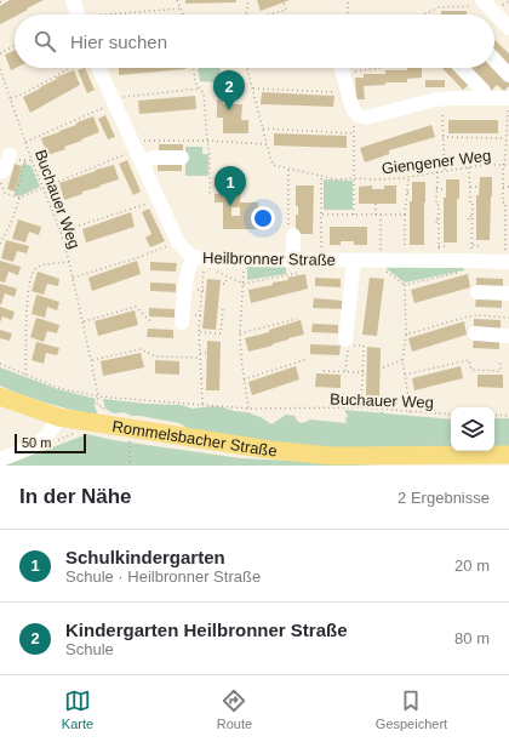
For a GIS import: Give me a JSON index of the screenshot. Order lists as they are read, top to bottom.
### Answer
{
  "streets": {
    "main road": ["Rommelsbacher Straße"],
    "street": ["Heilbronner Straße"],
    "path": ["Giengener Weg", "Buchauer Weg"]
  },
  "scale_bar": "50 m",
  "page": {
    "search": "Hier suchen",
    "pins": ["2", "1"],
    "scale": "50 m",
    "heading": ["In der Nähe", "2 Ergebnisse"],
    "list": [
      {
        "mark": "1",
        "name": "Schulkindergarten",
        "note": "Schule · Heilbronner Straße",
        "value": "20 m"
      },
      {
        "mark": "2",
        "name": "Kindergarten Heilbronner Straße",
        "note": "Schule",
        "value": "80 m"
      }
    ],
    "nav": ["Karte", "Route", "Gespeichert"]
  }
}
